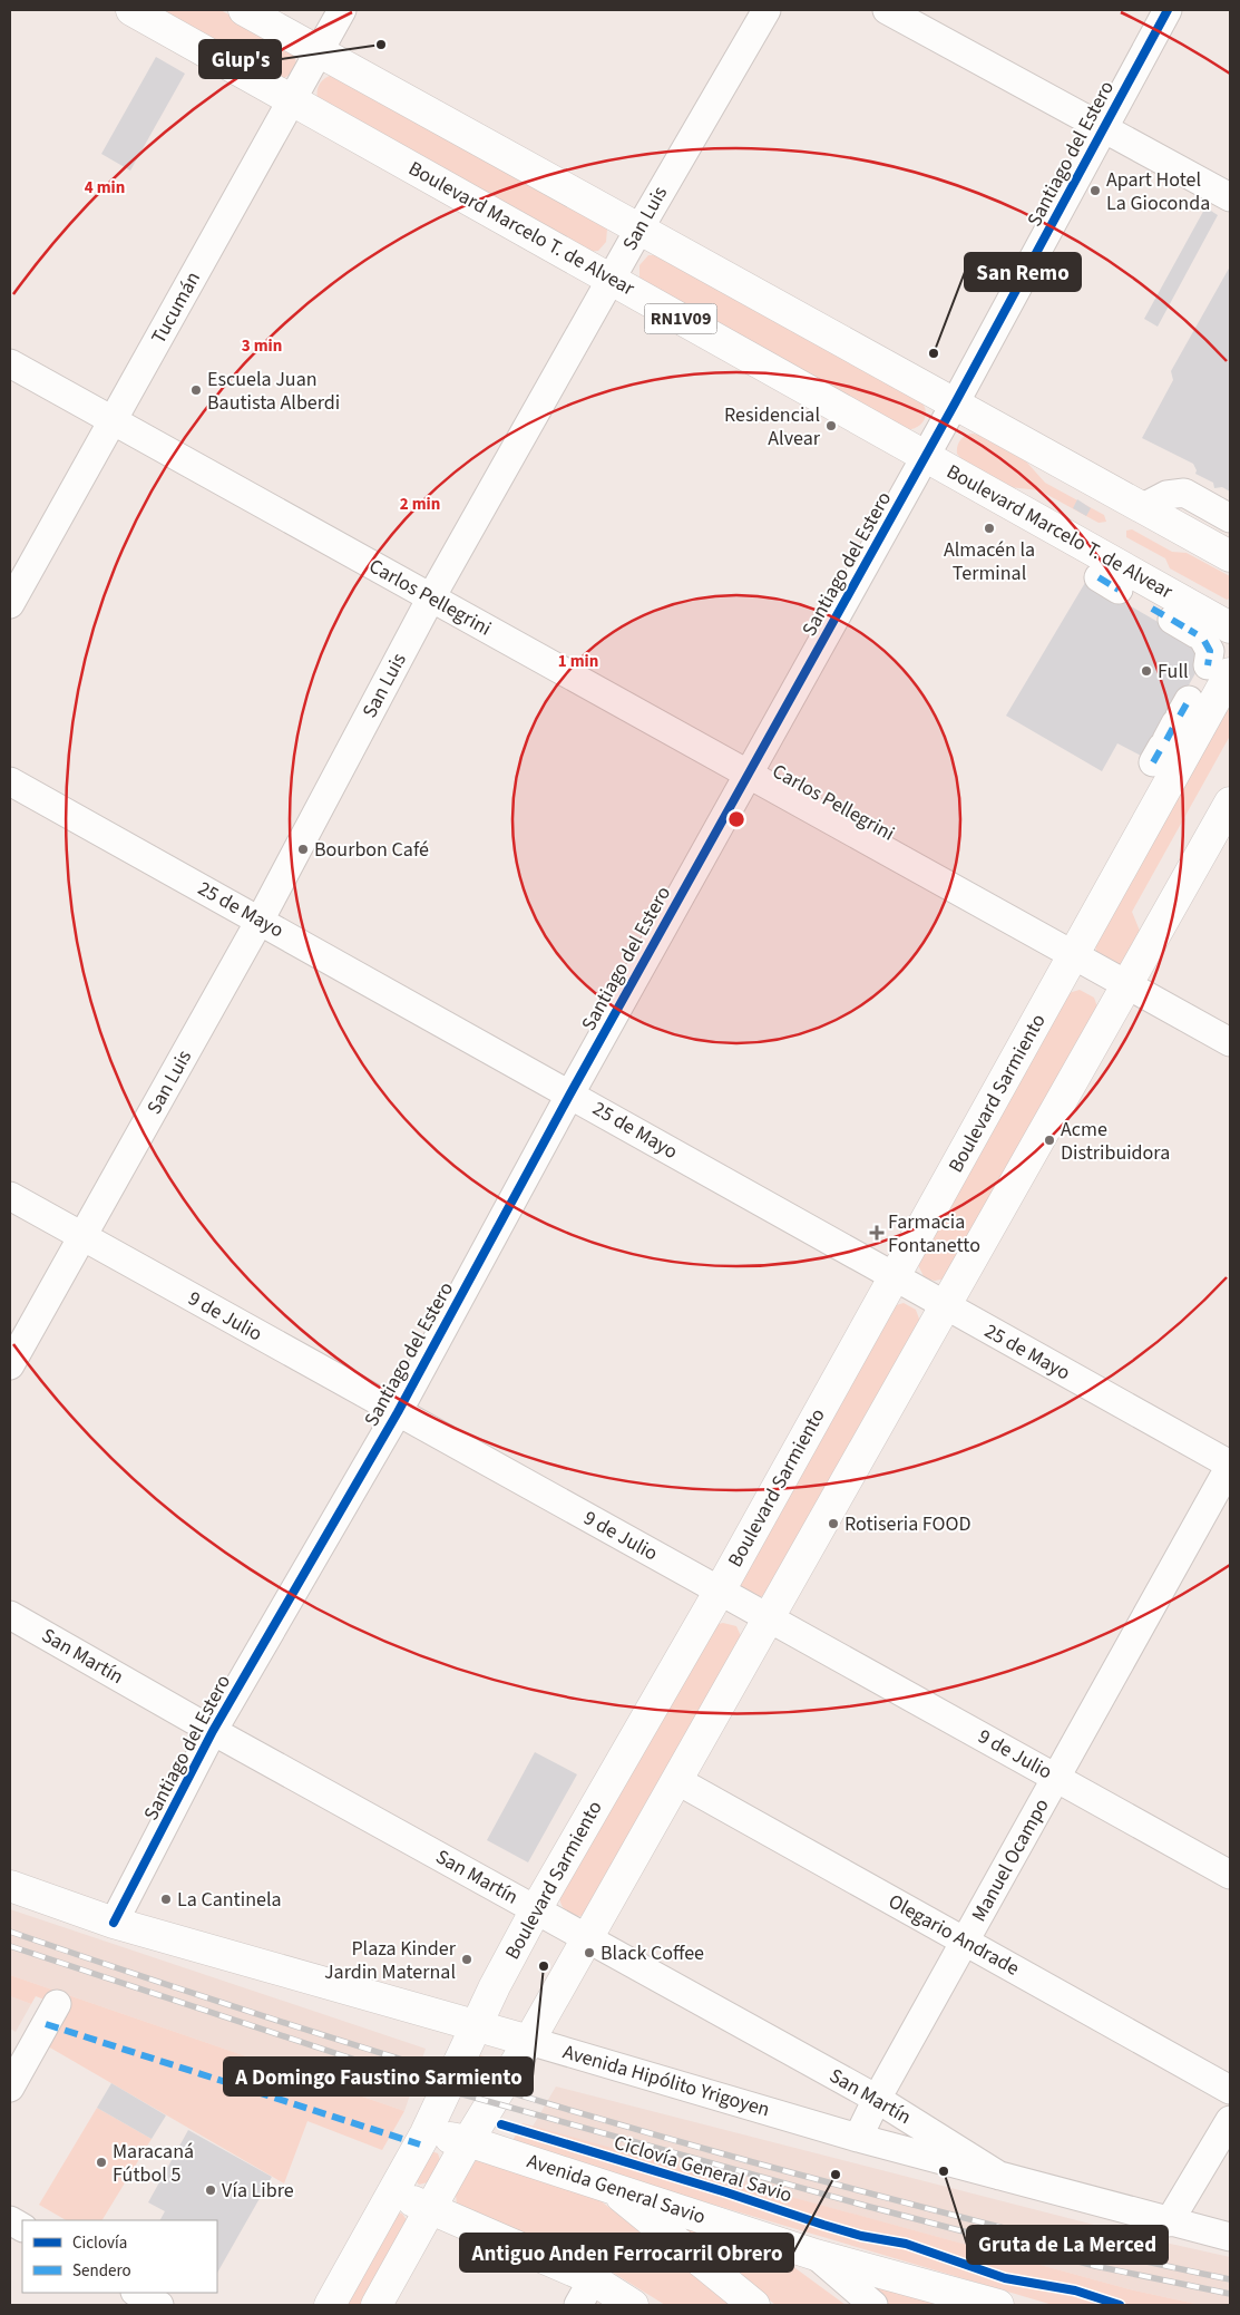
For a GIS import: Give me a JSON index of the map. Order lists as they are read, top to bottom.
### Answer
{
  "streets": {
    "main road": [
      "Boulevard Marcelo T. de Alvear",
      "RN1V09",
      "Boulevard Sarmiento",
      "Avenida Hipólito Yrigoyen",
      "Avenida General Savio"
    ],
    "street": [
      "Santiago del Estero",
      "San Luis",
      "Tucumán",
      "Carlos Pellegrini",
      "25 de Mayo",
      "9 de Julio",
      "San Martín",
      "Manuel Ocampo",
      "Olegario Andrade"
    ],
    "cycle path": ["Ciclovía General Savio"]
  },
  "crossings": [
    ["Santiago del Estero", "Boulevard Marcelo T. de Alvear"],
    ["Santiago del Estero", "RN1V09"],
    ["Santiago del Estero", "Carlos Pellegrini"],
    ["Santiago del Estero", "25 de Mayo"],
    ["Santiago del Estero", "9 de Julio"],
    ["Santiago del Estero", "San Martín"],
    ["Santiago del Estero", "Avenida Hipólito Yrigoyen"],
    ["San Luis", "Boulevard Marcelo T. de Alvear"],
    ["San Luis", "RN1V09"],
    ["San Luis", "Carlos Pellegrini"],
    ["San Luis", "25 de Mayo"],
    ["San Luis", "9 de Julio"],
    ["Boulevard Marcelo T. de Alvear", "Tucumán"],
    ["Boulevard Marcelo T. de Alvear", "Boulevard Sarmiento"],
    ["Tucumán", "RN1V09"],
    ["Tucumán", "Carlos Pellegrini"],
    ["Carlos Pellegrini", "Boulevard Sarmiento"],
    ["25 de Mayo", "Boulevard Sarmiento"],
    ["25 de Mayo", "Manuel Ocampo"],
    ["Boulevard Sarmiento", "9 de Julio"],
    ["Boulevard Sarmiento", "San Martín"],
    ["Boulevard Sarmiento", "Avenida Hipólito Yrigoyen"],
    ["Boulevard Sarmiento", "Avenida General Savio"],
    ["9 de Julio", "Manuel Ocampo"],
    ["San Martín", "Manuel Ocampo"],
    ["San Martín", "Avenida Hipólito Yrigoyen"],
    ["Manuel Ocampo", "Olegario Andrade"],
    ["Manuel Ocampo", "Avenida Hipólito Yrigoyen"]
  ],
  "places": {
    "other": [
      "Glup's",
      "Apart Hotel La Gioconda",
      "San Remo",
      "Escuela Juan Bautista Alberdi",
      "Residencial Alvear",
      "Almacén la Terminal",
      "Full",
      "Bourbon Café",
      "Acme Distribuidora",
      "Rotiseria FOOD",
      "La Cantinela",
      "Black Coffee",
      "Plaza Kinder Jardin Maternal",
      "A Domingo Faustino Sarmiento",
      "Maracaná Fútbol 5",
      "Gruta de La Merced",
      "Antiguo Anden Ferrocarril Obrero",
      "Vía Libre"
    ],
    "health": ["Farmacia Fontanetto"]
  },
  "legend": ["Ciclovía", "Sendero"],
  "rings": [
    "4 min",
    "3 min",
    "2 min",
    "1 min"
  ]
}
